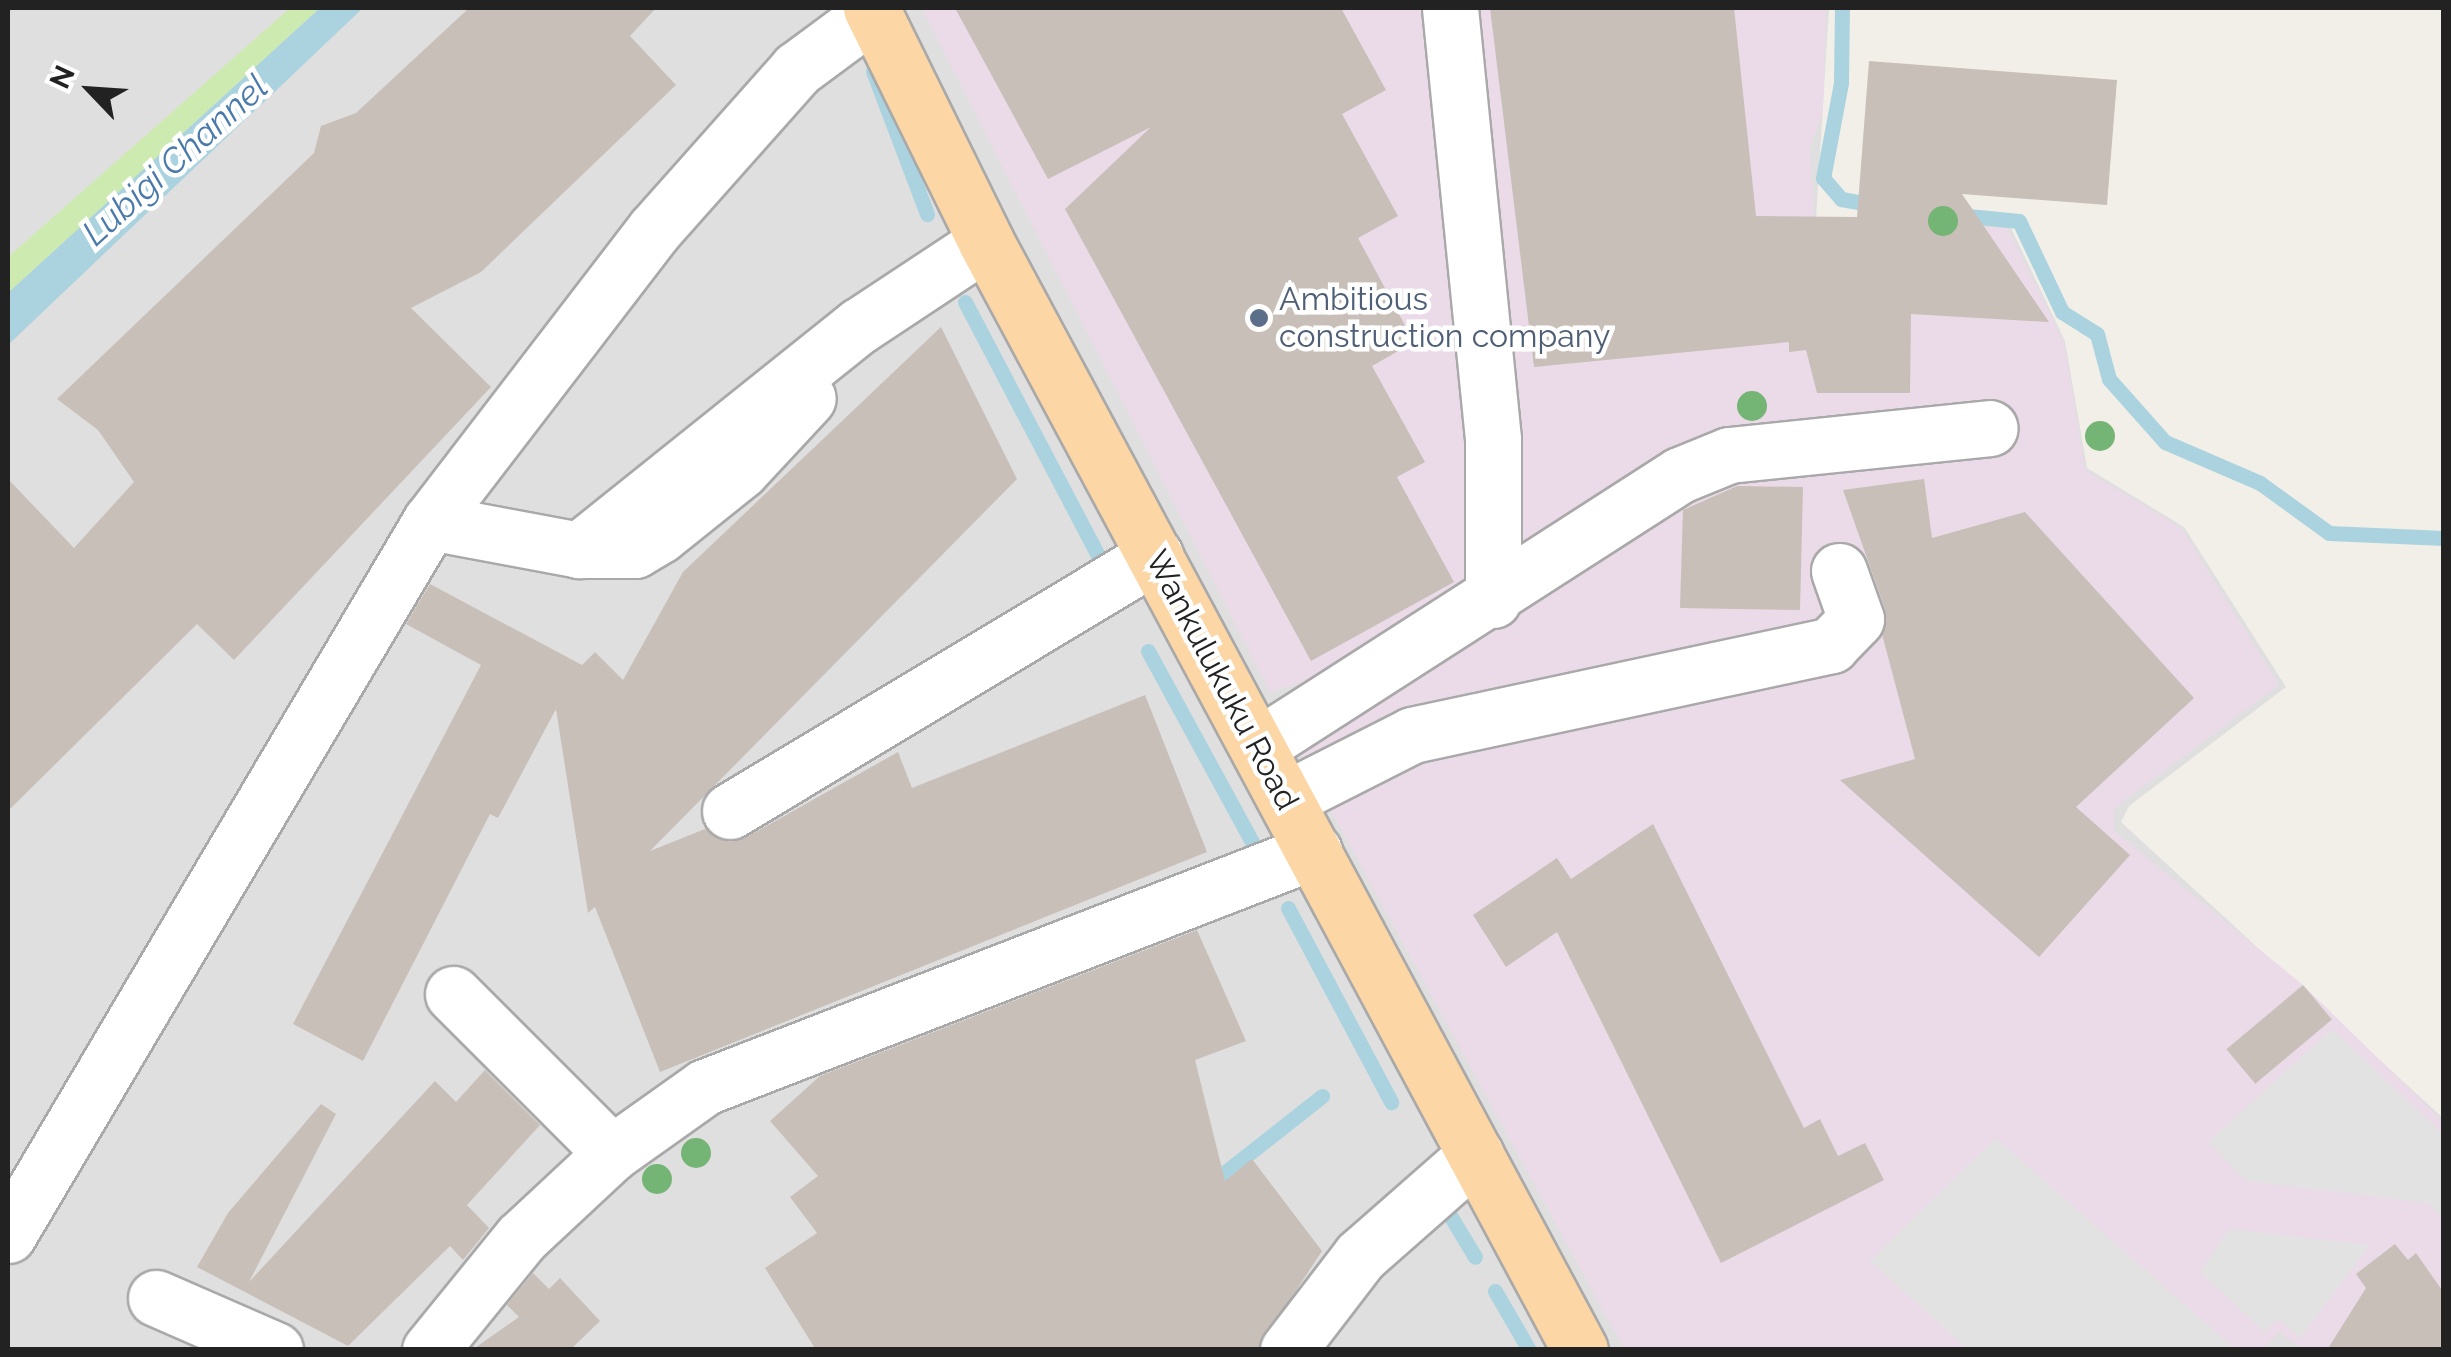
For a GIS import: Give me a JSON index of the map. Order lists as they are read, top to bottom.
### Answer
{
  "streets": {
    "main road": ["Wankulukuku Road"]
  },
  "water": ["Lubigi Channel"],
  "places": ["Ambitious construction company"],
  "north": "top left"
}
